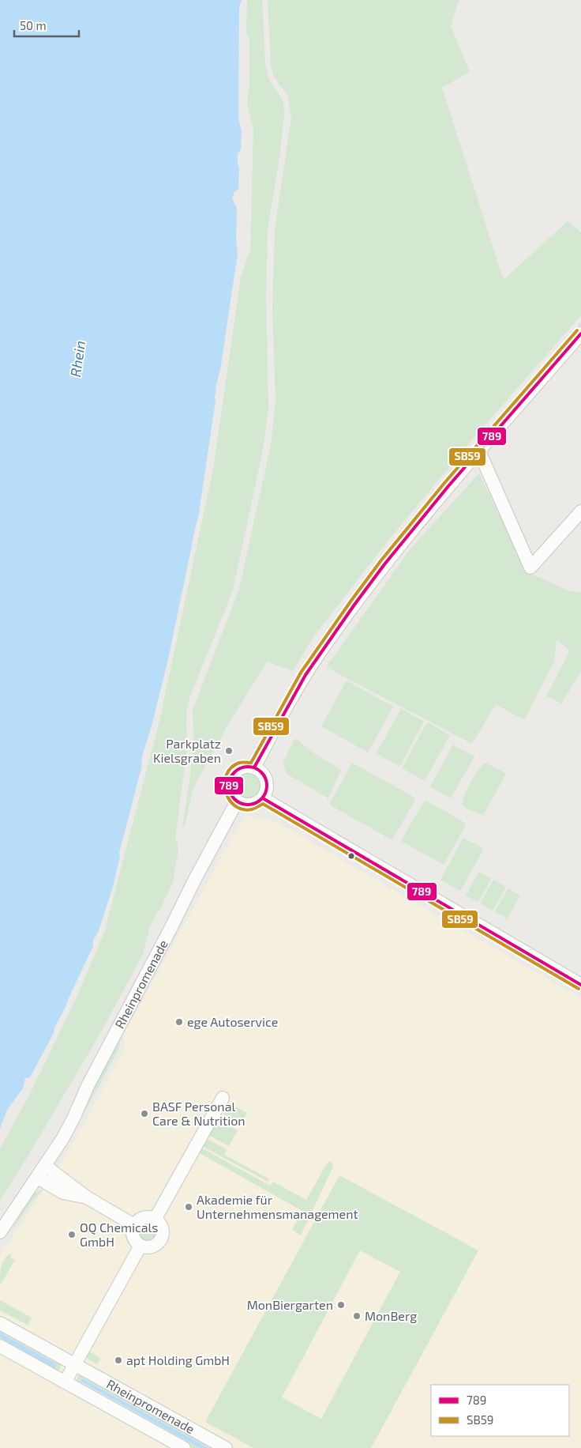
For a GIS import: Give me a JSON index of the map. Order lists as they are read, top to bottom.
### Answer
{
  "streets": {
    "street": ["Rheinpromenade"]
  },
  "water": ["Rhein"],
  "places": [
    "Parkplatz Kielsgraben",
    "ege Autoservice",
    "BASF Personal Care & Nutrition",
    "Akademie für Unternehmensmanagement",
    "OQ Chemicals GmbH",
    "MonBiergarten",
    "MonBerg",
    "apt Holding GmbH"
  ],
  "lines": ["transit line SB59", "transit line 789"],
  "legend": ["789", "SB59"],
  "scale_bar": "50 m"
}
